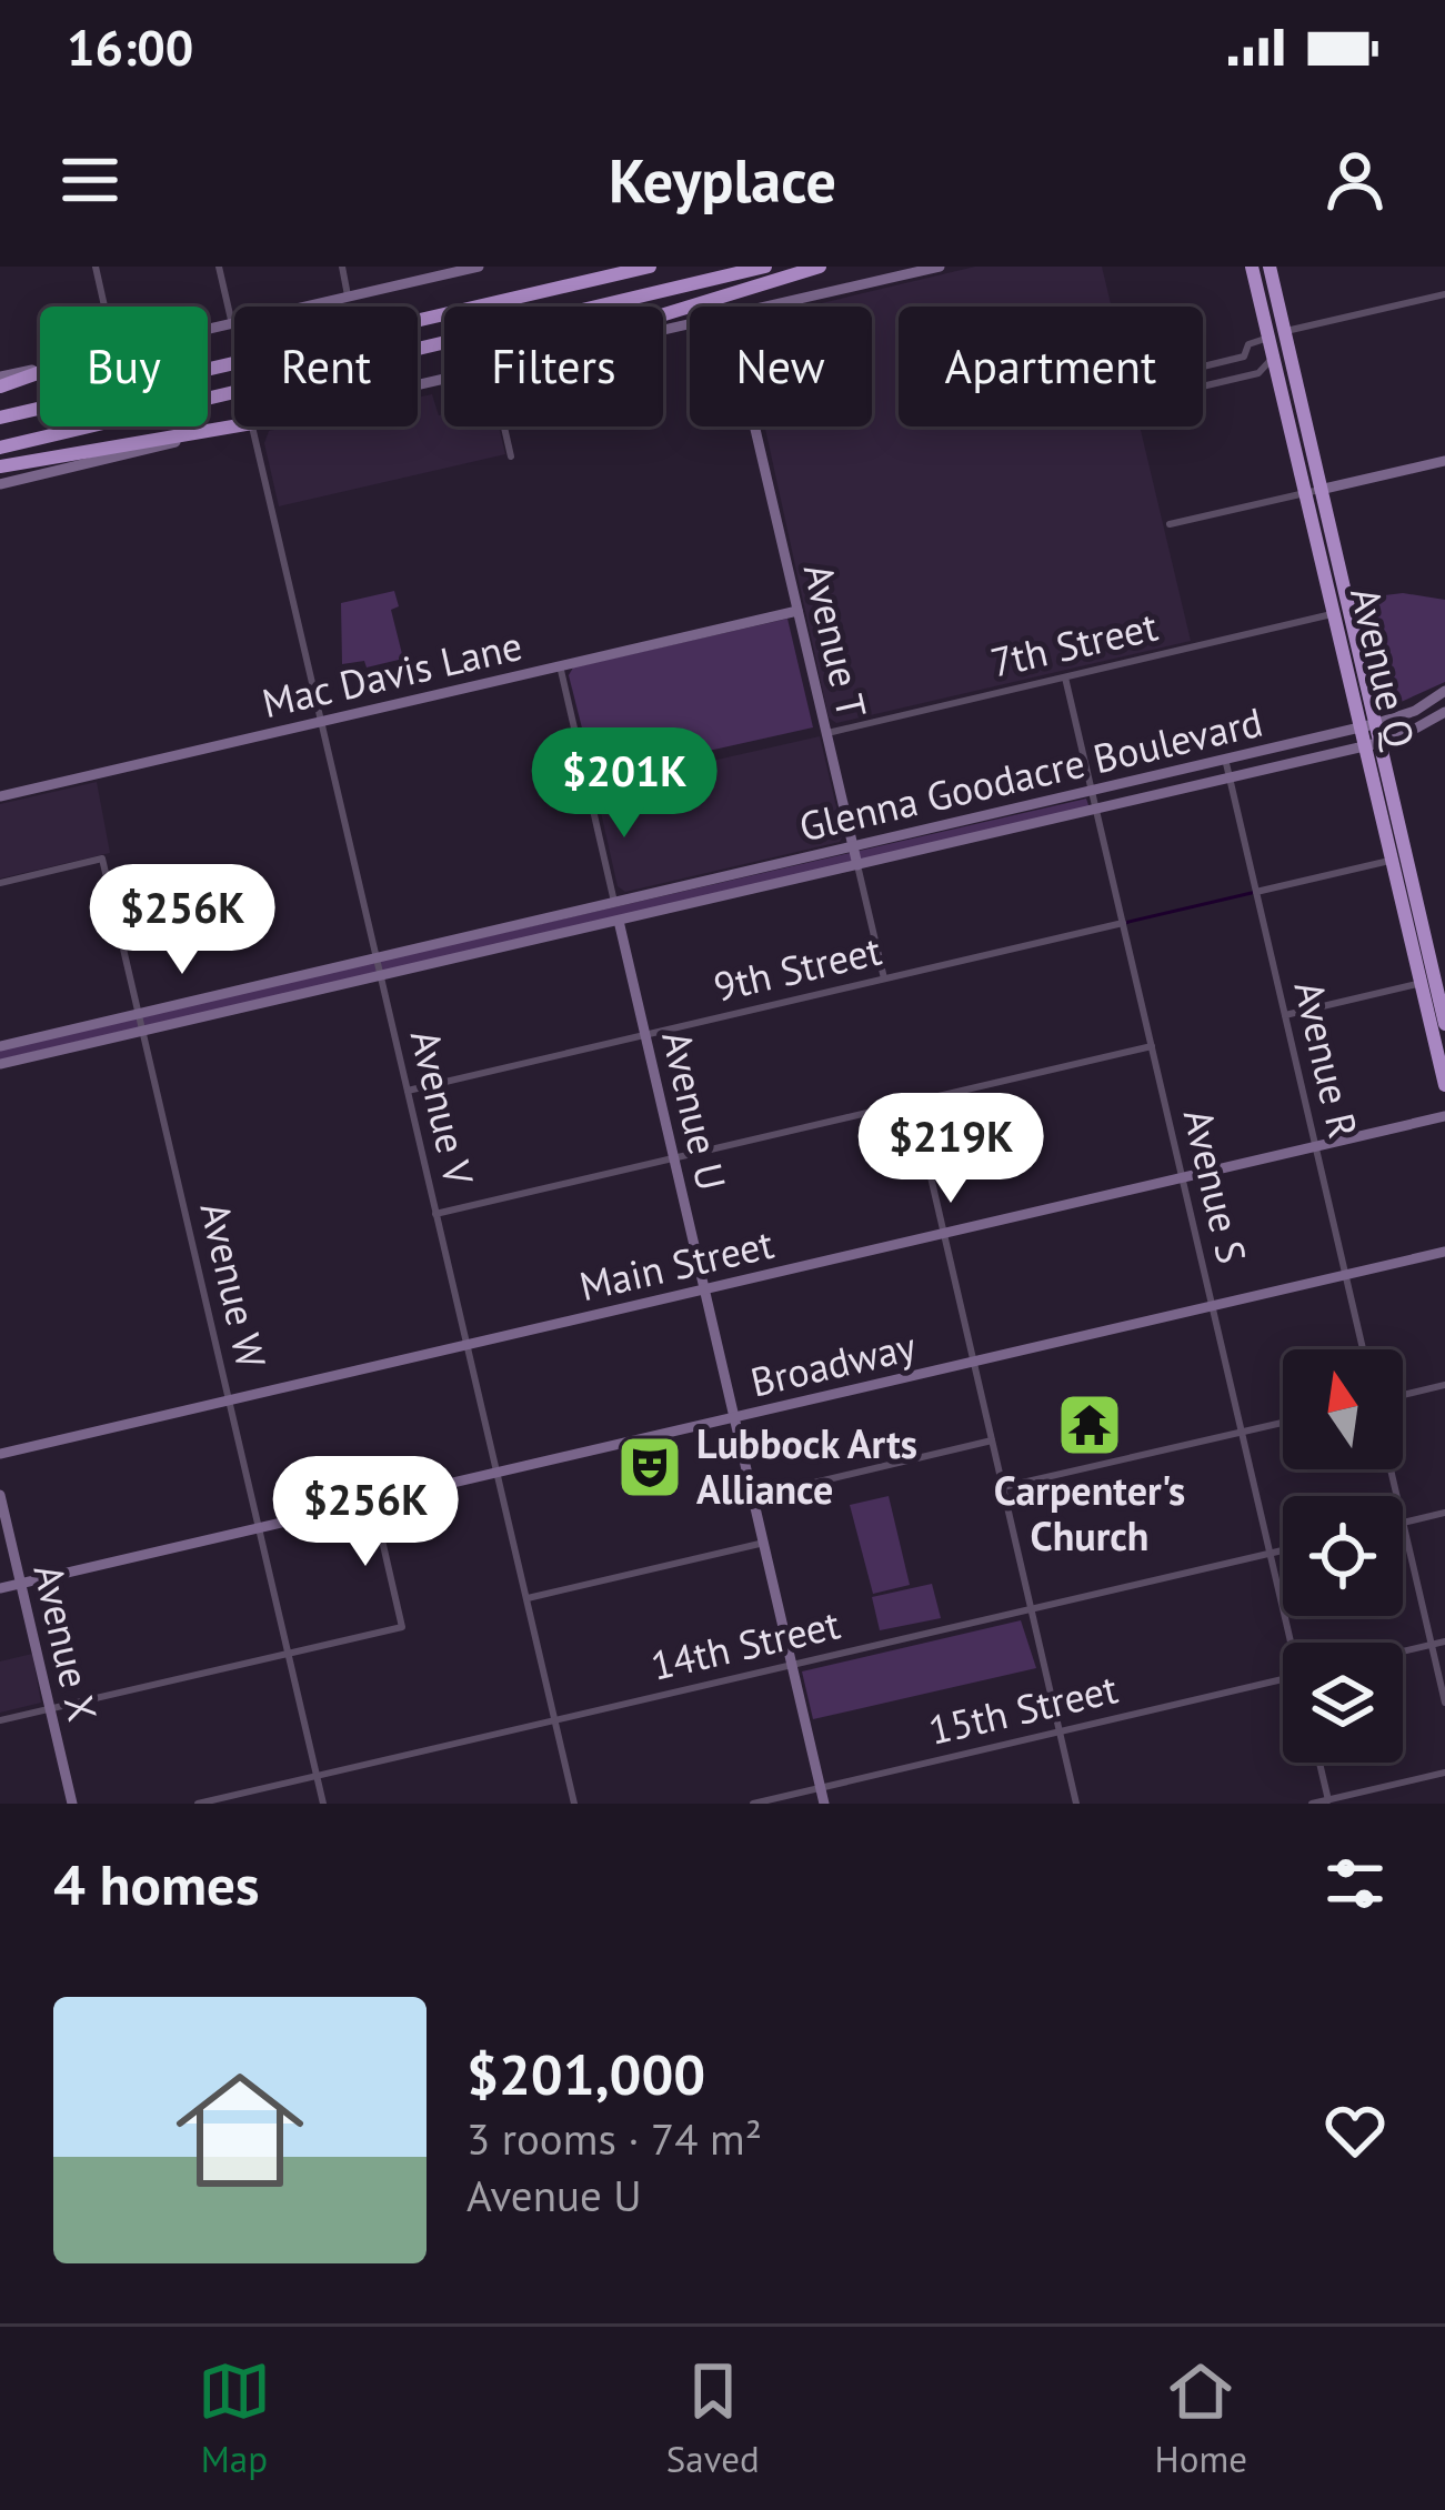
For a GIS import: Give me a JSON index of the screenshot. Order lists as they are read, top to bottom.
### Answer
{
  "streets": {
    "highway": ["Avenue Q"],
    "street": [
      "Avenue T",
      "7th Street",
      "Mac Davis Lane",
      "Glenna Goodacre Boulevard",
      "9th Street",
      "Avenue R",
      "Avenue V",
      "Avenue U",
      "Avenue S",
      "Main Street",
      "Avenue W",
      "Broadway",
      "Avenue X",
      "14th Street",
      "15th Street"
    ]
  },
  "crossings": [
    ["Avenue T", "7th Street"],
    ["Avenue T", "Mac Davis Lane"],
    ["Avenue T", "Glenna Goodacre Boulevard"],
    ["Avenue T", "9th Street"],
    ["7th Street", "Avenue Q"],
    ["7th Street", "Avenue S"],
    ["Avenue Q", "Glenna Goodacre Boulevard"],
    ["Mac Davis Lane", "Avenue V"],
    ["Mac Davis Lane", "Avenue U"],
    ["Glenna Goodacre Boulevard", "Avenue R"],
    ["Glenna Goodacre Boulevard", "Avenue V"],
    ["Glenna Goodacre Boulevard", "Avenue U"],
    ["Glenna Goodacre Boulevard", "Avenue S"],
    ["Glenna Goodacre Boulevard", "Avenue W"],
    ["9th Street", "Avenue V"],
    ["9th Street", "Avenue U"],
    ["9th Street", "Avenue S"],
    ["Avenue R", "Main Street"],
    ["Avenue R", "Broadway"],
    ["Avenue V", "Main Street"],
    ["Avenue V", "Broadway"],
    ["Avenue V", "14th Street"],
    ["Avenue U", "Main Street"],
    ["Avenue U", "Broadway"],
    ["Avenue U", "14th Street"],
    ["Avenue U", "15th Street"],
    ["Avenue S", "Main Street"],
    ["Avenue S", "Broadway"],
    ["Avenue S", "14th Street"],
    ["Main Street", "Avenue W"],
    ["Avenue W", "Broadway"],
    ["Avenue W", "14th Street"],
    ["Broadway", "Avenue X"]
  ],
  "places": {
    "temple": ["Carpenter's Church"],
    "theatre": ["Lubbock Arts Alliance"]
  },
  "north": "top",
  "page": {
    "status": "16:00",
    "header": "Keyplace",
    "chip": [
      "Buy",
      "Rent",
      "Filters",
      "New",
      "Apartment"
    ],
    "price": [
      "$201K",
      "$256K",
      "$219K",
      "$256K"
    ],
    "heading": "4 homes",
    "list": [
      {
        "name": "$201,000",
        "note": "3 rooms · 74 m² · Avenue U"
      }
    ],
    "tabs": ["Map", "Saved", "Home"]
  }
}
